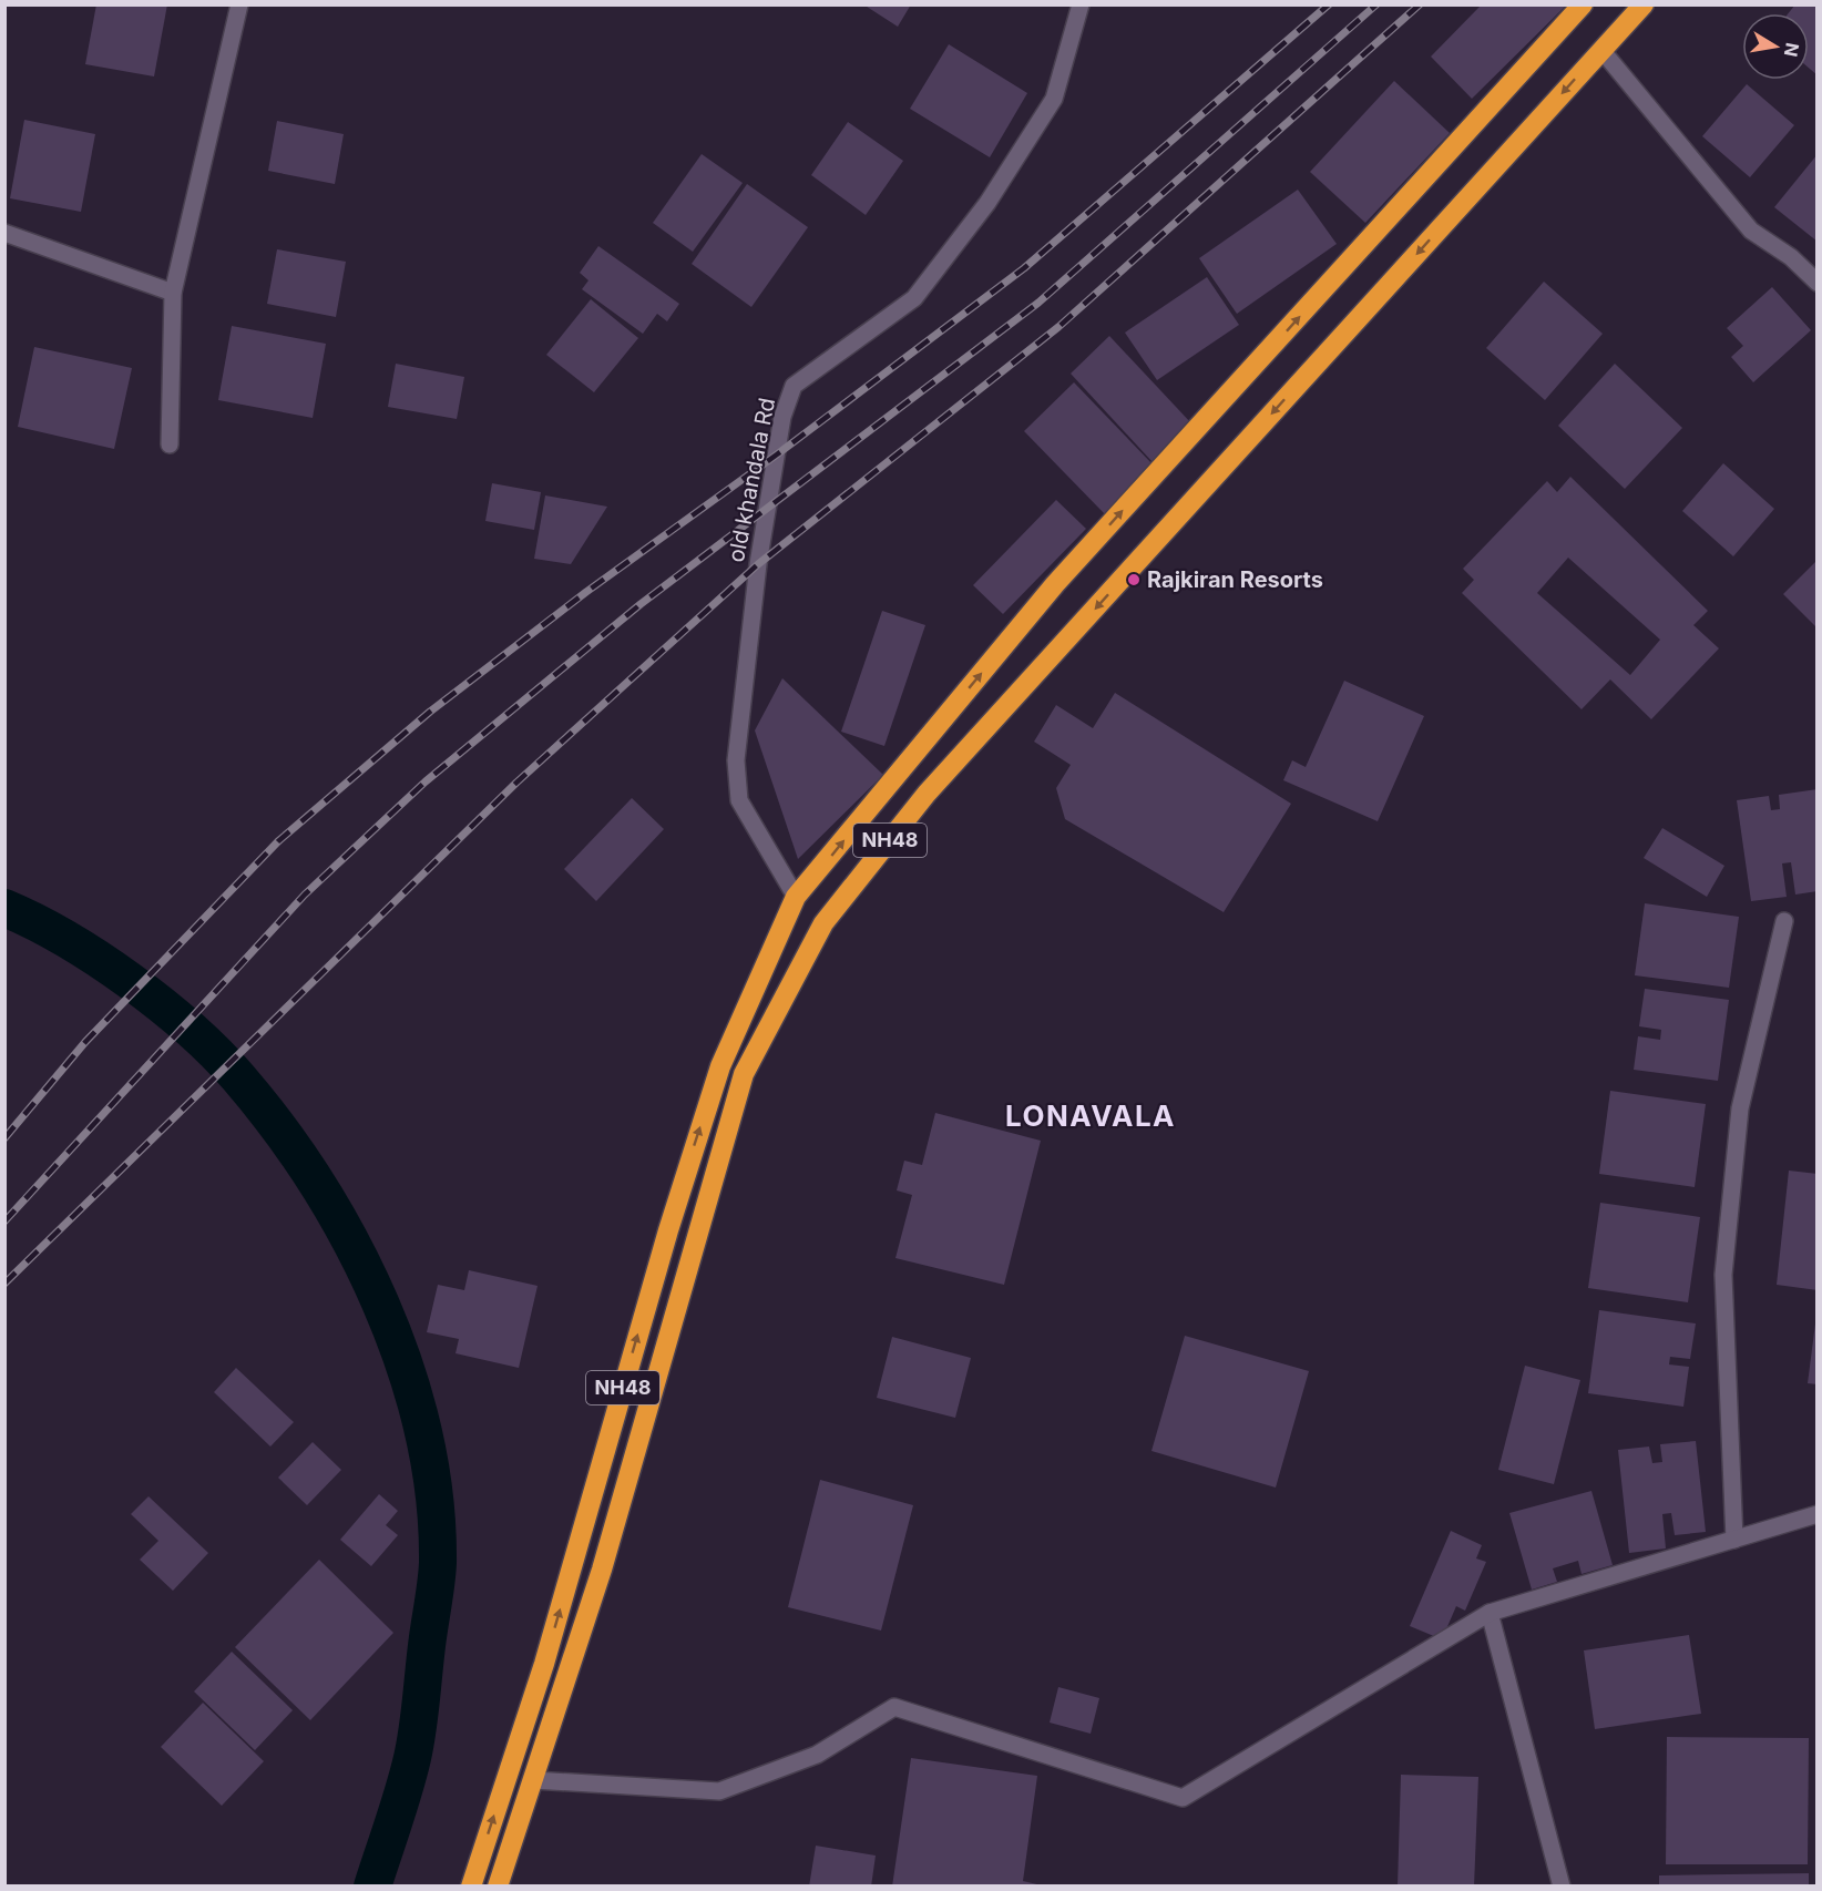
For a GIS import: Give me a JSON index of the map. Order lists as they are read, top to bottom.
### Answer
{
  "streets": {
    "highway": ["NH48"],
    "street": ["old khandala Rd"]
  },
  "crossings": [
    ["old khandala Rd", "NH48"]
  ],
  "districts": ["LONAVALA"],
  "places": ["Rajkiran Resorts"],
  "north": "right"
}
